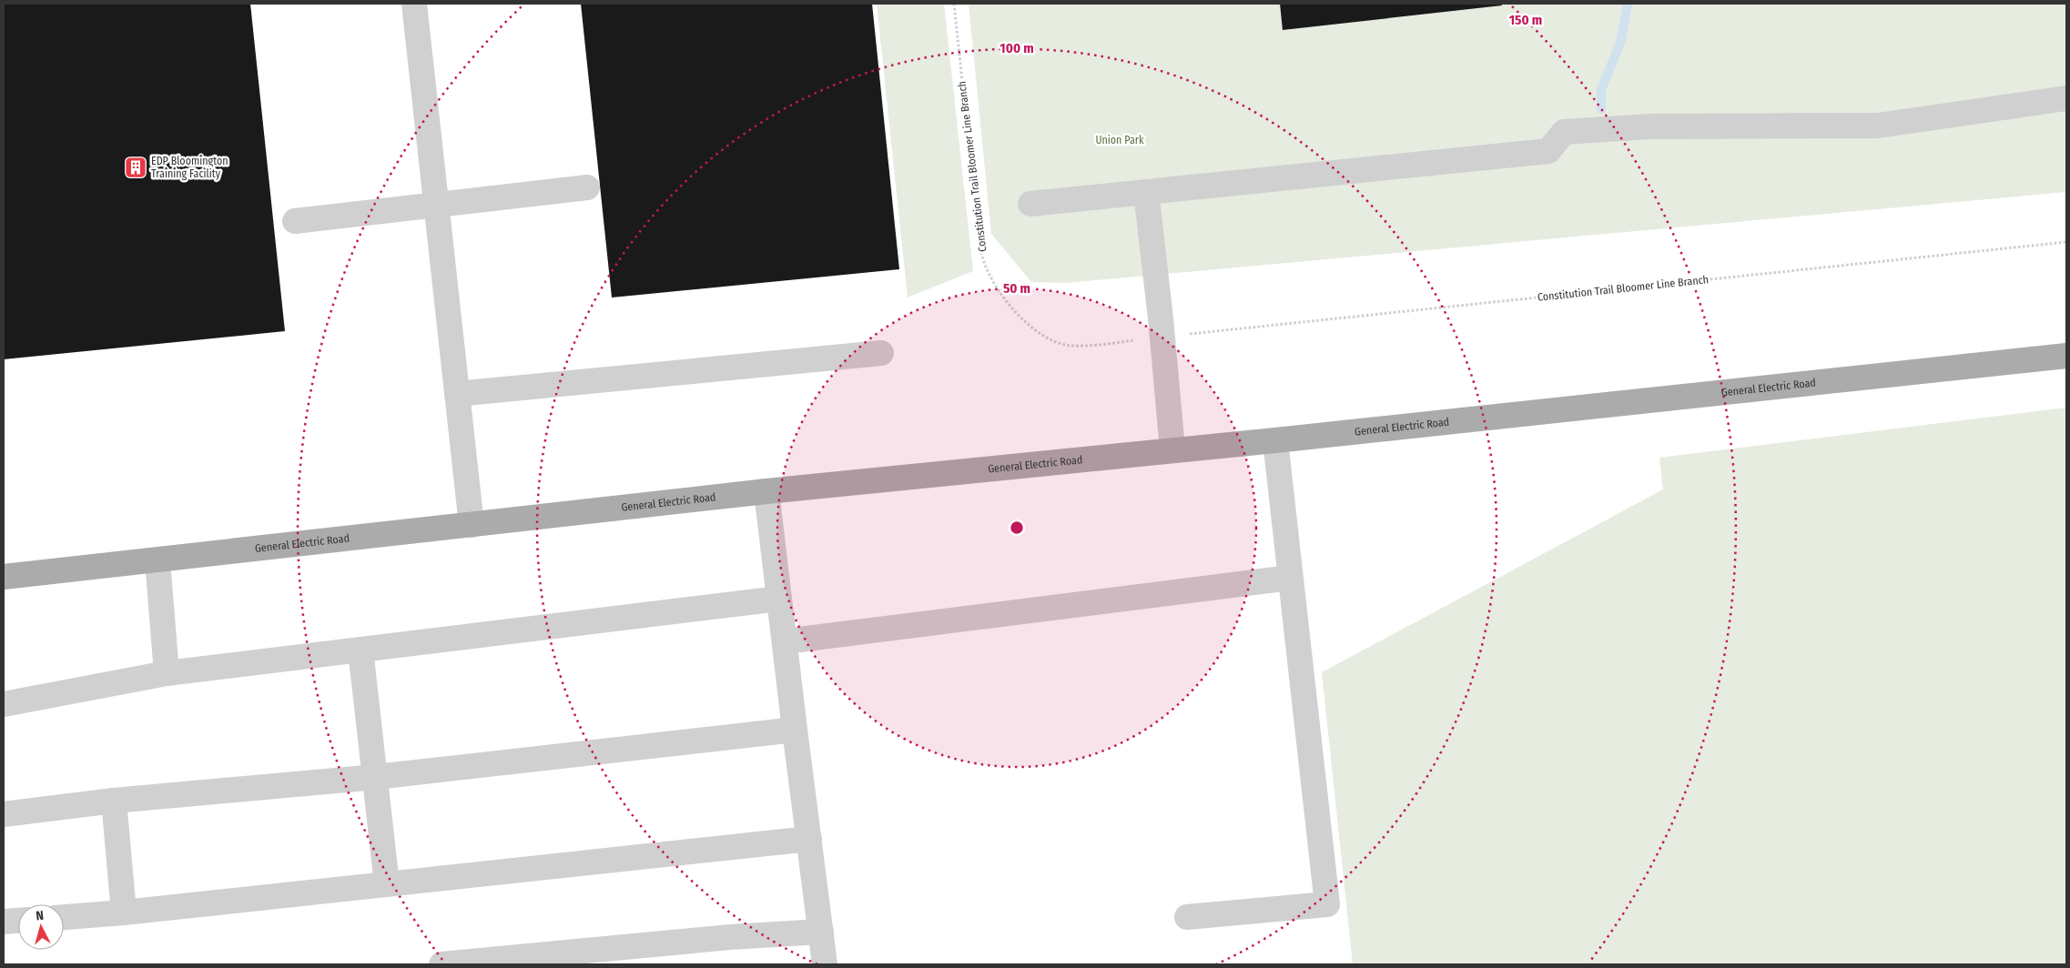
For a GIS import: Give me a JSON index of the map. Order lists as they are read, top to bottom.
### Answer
{
  "streets": {
    "main road": ["General Electric Road"],
    "path": ["Constitution Trail Bloomer Line Branch"]
  },
  "parks": ["Union Park"],
  "places": {
    "building": ["EDP Bloomington Training Facility"]
  },
  "north": "top",
  "rings": ["150 m", "100 m", "50 m"]
}
